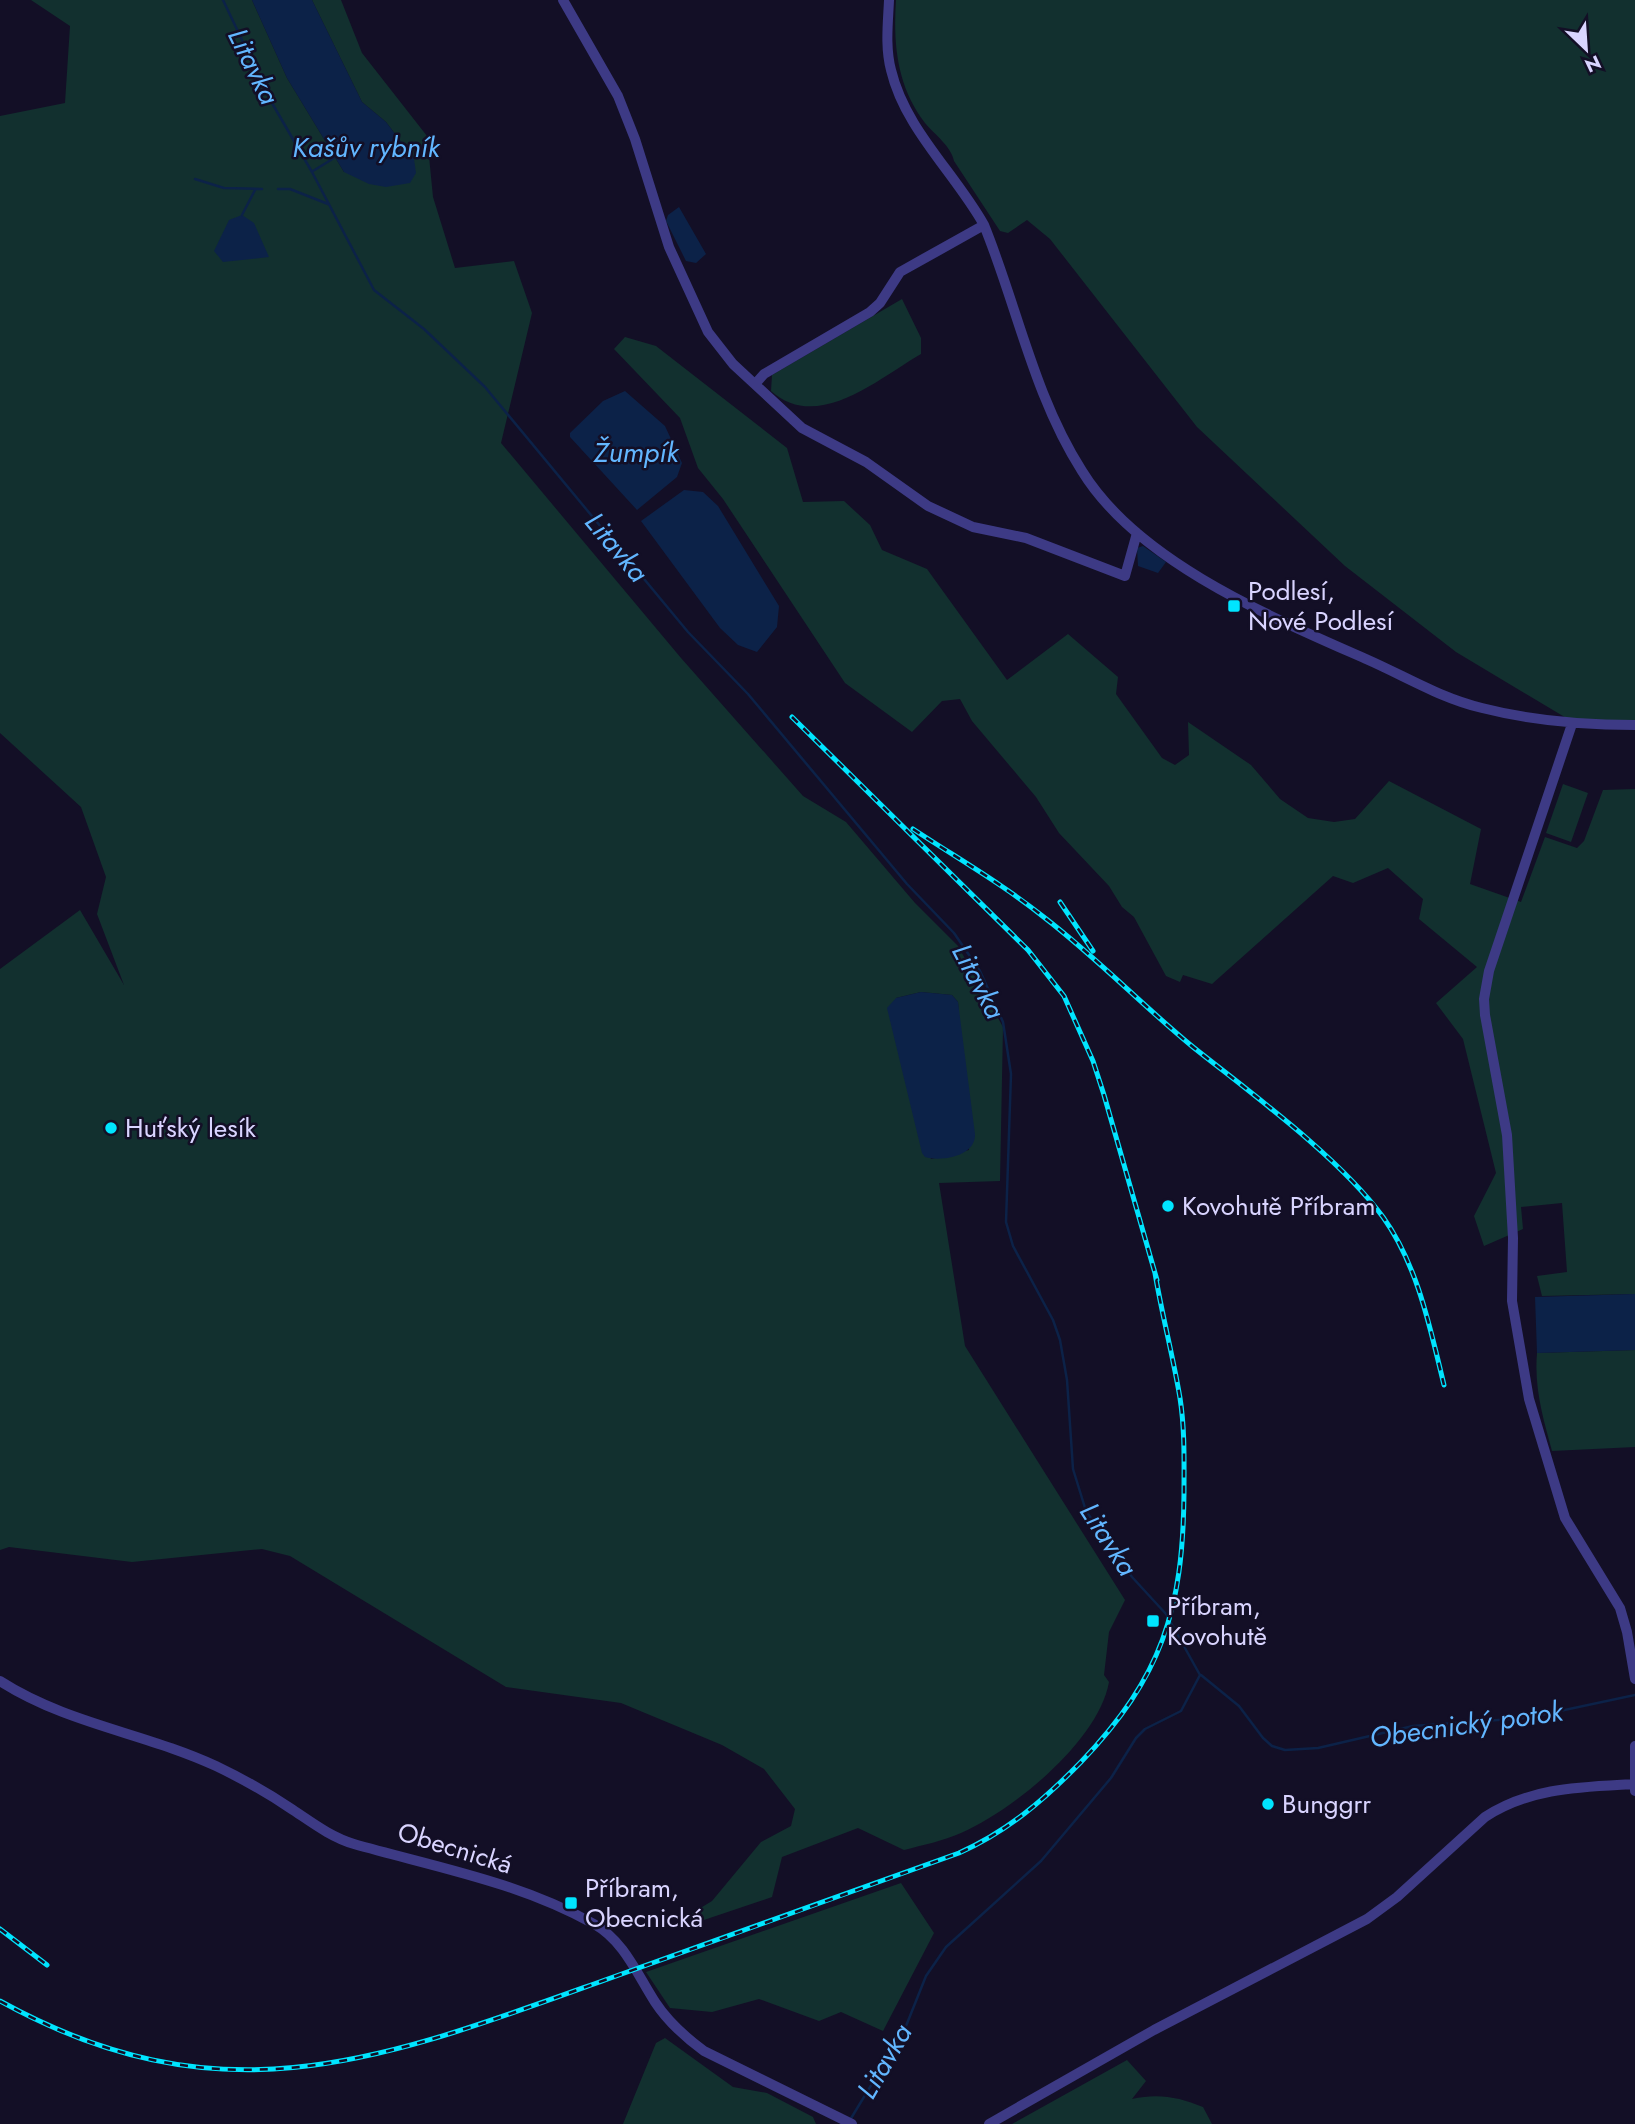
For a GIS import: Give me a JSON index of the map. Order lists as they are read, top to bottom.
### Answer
{
  "streets": {
    "street": ["Obecnická"]
  },
  "water": [
    "Litavka",
    "Kašův rybník",
    "Žumpík",
    "Obecnický potok"
  ],
  "places": {
    "transit": ["Podlesí, Nové Podlesí", "Příbram, Kovohutě", "Příbram, Obecnická"],
    "other": ["Huťský lesík", "Kovohutě Příbram", "Bunggrr"]
  },
  "north": "bottom right"
}
